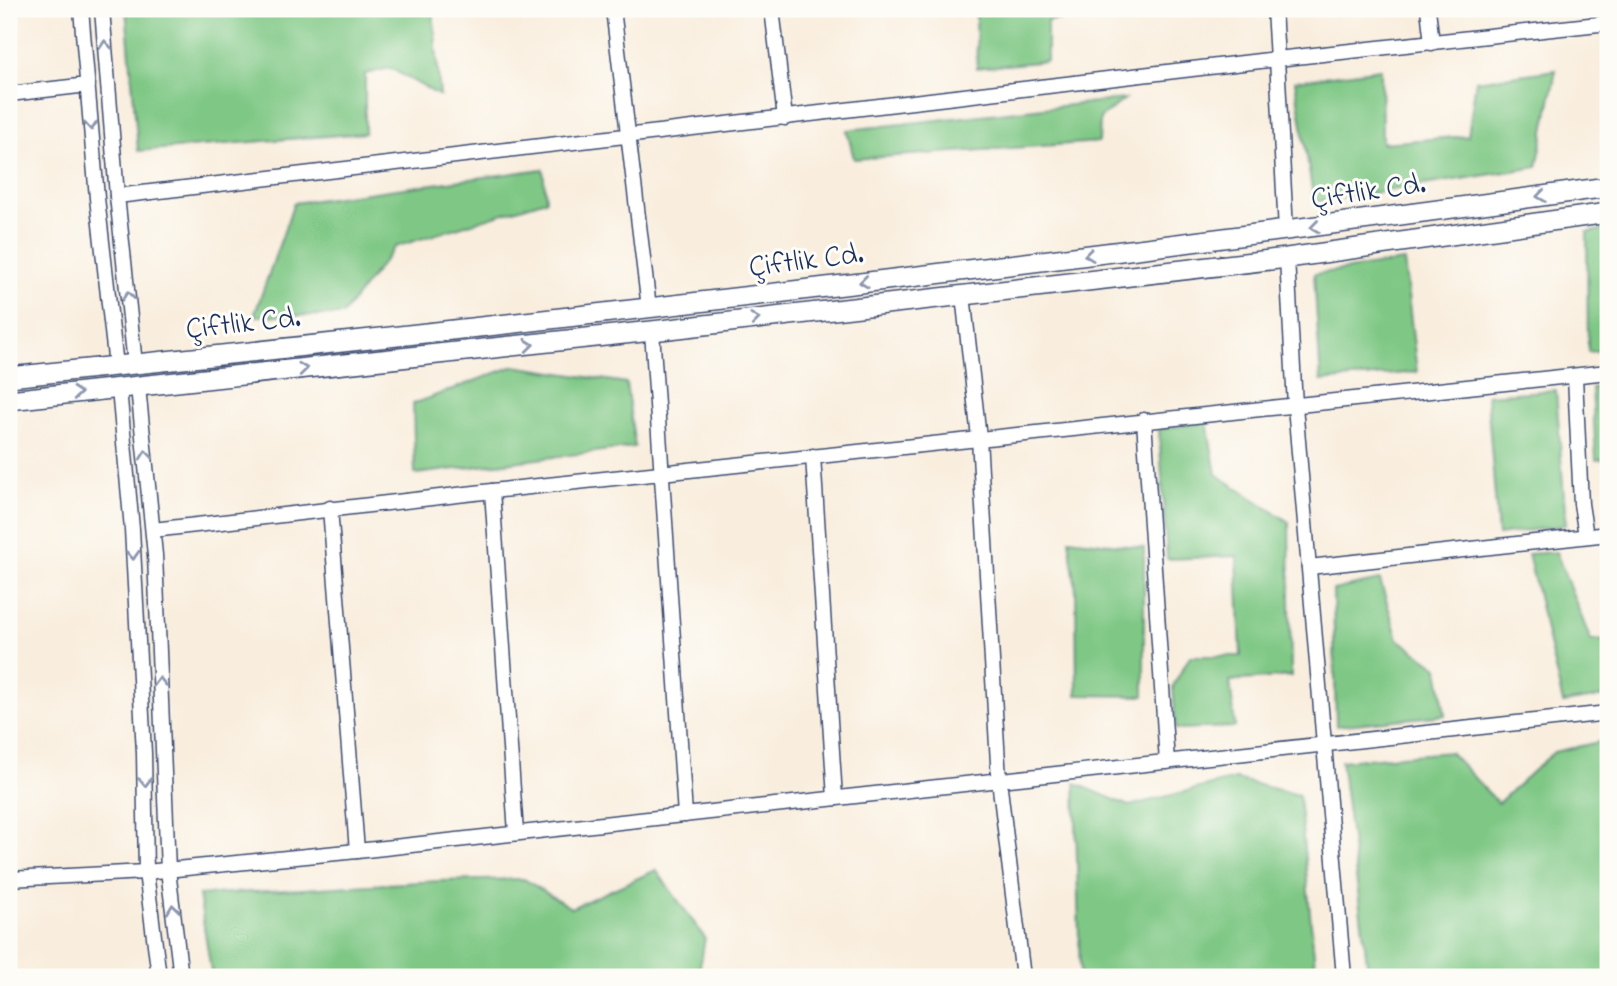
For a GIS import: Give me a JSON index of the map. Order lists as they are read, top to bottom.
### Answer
{
  "streets": {
    "street": ["Çiftlik Cd."]
  }
}
